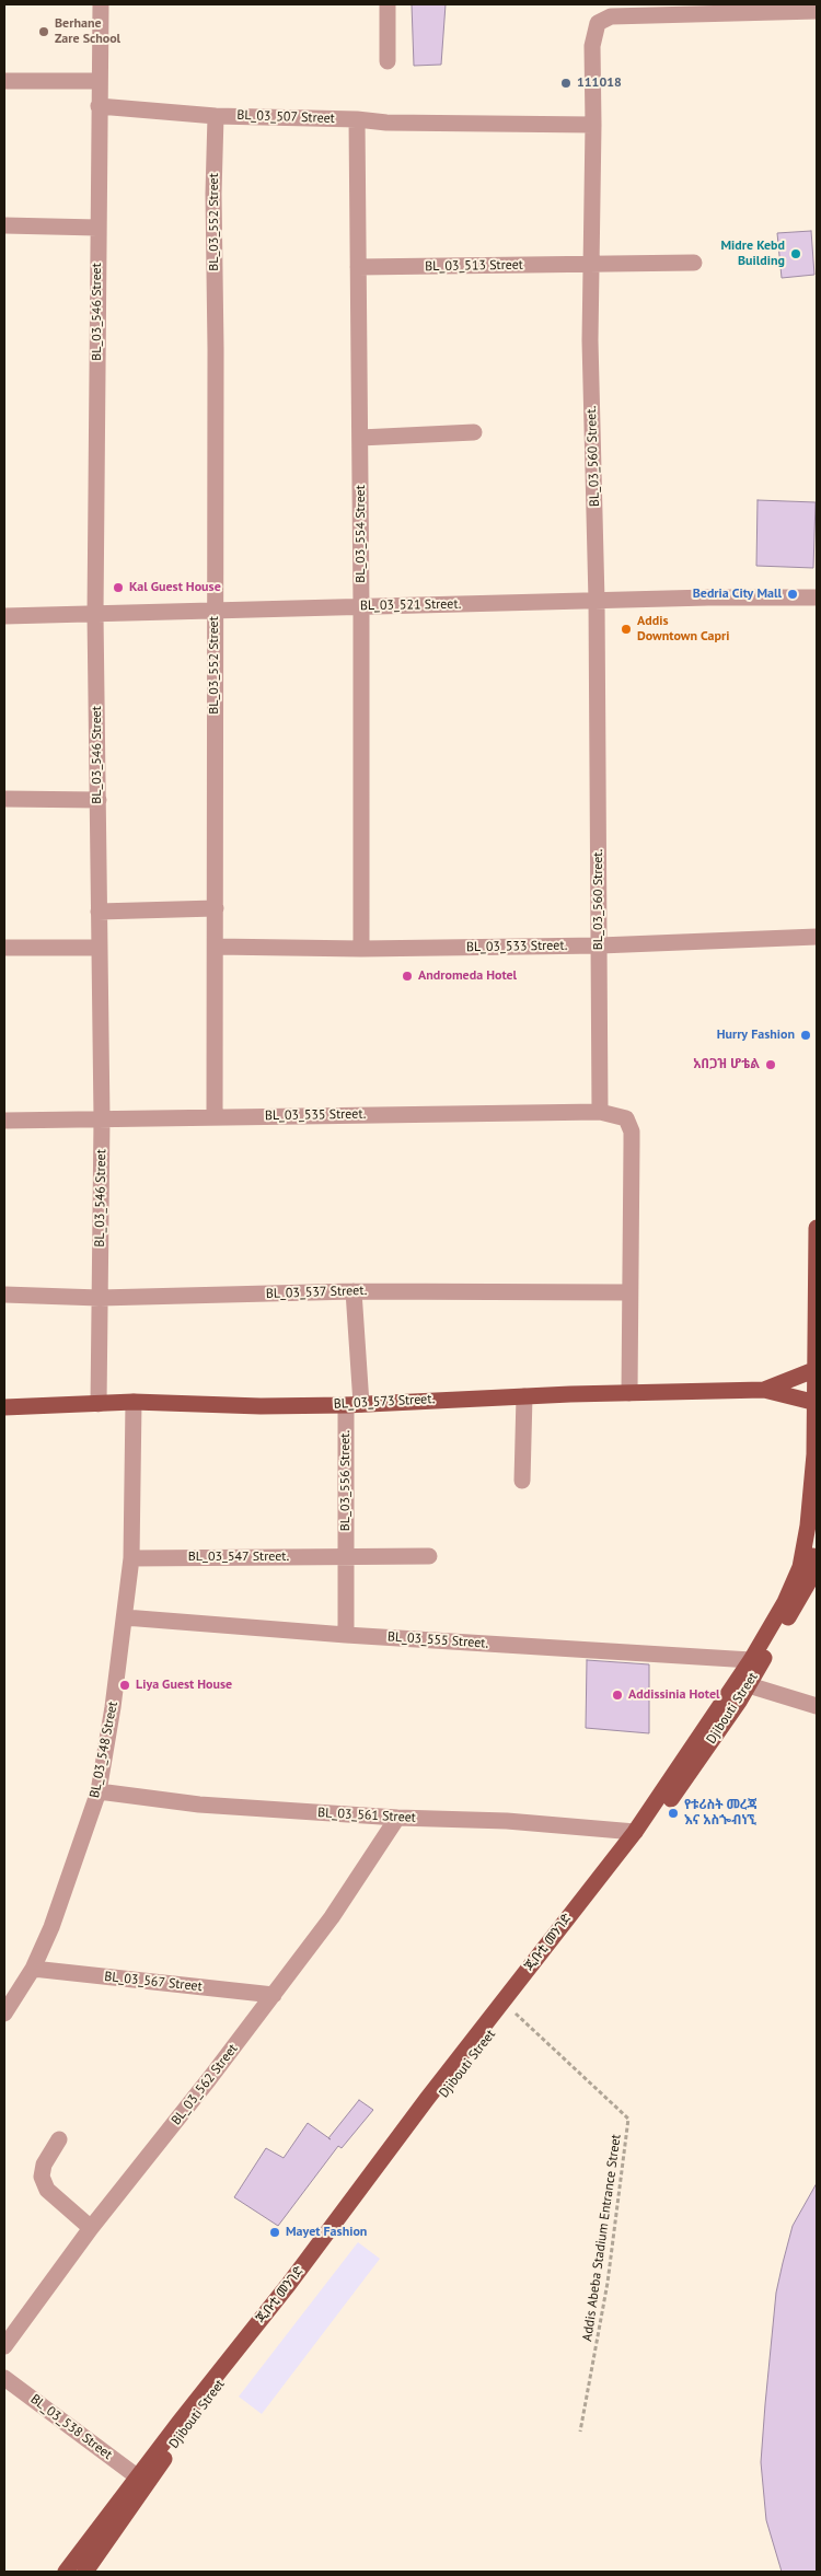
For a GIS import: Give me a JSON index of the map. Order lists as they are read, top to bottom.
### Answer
{
  "streets": {
    "main road": ["BL_03_573 Street.", "Djibouti Street", "ጂቡቲ መንገድ"],
    "street": [
      "BL_03_507 Street",
      "BL_03_552 Street",
      "BL_03_513 Street",
      "BL_03_546 Street",
      "BL_03_560 Street.",
      "BL_03_554 Street",
      "BL_03_521 Street.",
      "BL_03_533 Street.",
      "BL_03_535 Street.",
      "BL_03_537 Street.",
      "BL_03_556 Street.",
      "BL_03_547 Street.",
      "BL_03_555 Street.",
      "BL_03_548 Street",
      "BL_03_561 Street",
      "BL_03_567 Street",
      "BL_03_562 Street",
      "BL_03_538 Street"
    ],
    "path": ["Addis Abeba Stadium Entrance Street"]
  },
  "crossings": [
    ["BL_03_507 Street", "BL_03_552 Street"],
    ["BL_03_507 Street", "BL_03_546 Street"],
    ["BL_03_507 Street", "BL_03_560 Street."],
    ["BL_03_507 Street", "BL_03_554 Street"],
    ["BL_03_552 Street", "BL_03_521 Street."],
    ["BL_03_552 Street", "BL_03_533 Street."],
    ["BL_03_552 Street", "BL_03_535 Street."],
    ["BL_03_513 Street", "BL_03_560 Street."],
    ["BL_03_513 Street", "BL_03_554 Street"],
    ["BL_03_546 Street", "BL_03_521 Street."],
    ["BL_03_546 Street", "BL_03_535 Street."],
    ["BL_03_546 Street", "BL_03_537 Street."],
    ["BL_03_546 Street", "BL_03_573 Street."],
    ["BL_03_560 Street.", "BL_03_521 Street."],
    ["BL_03_560 Street.", "BL_03_533 Street."],
    ["BL_03_560 Street.", "BL_03_535 Street."],
    ["BL_03_554 Street", "BL_03_521 Street."],
    ["BL_03_554 Street", "BL_03_533 Street."],
    ["BL_03_535 Street.", "BL_03_537 Street."],
    ["BL_03_537 Street.", "BL_03_556 Street."],
    ["BL_03_573 Street.", "BL_03_556 Street."],
    ["BL_03_573 Street.", "BL_03_548 Street"],
    ["BL_03_556 Street.", "BL_03_547 Street."],
    ["BL_03_556 Street.", "BL_03_555 Street."],
    ["BL_03_547 Street.", "BL_03_548 Street"],
    ["BL_03_555 Street.", "BL_03_548 Street"],
    ["BL_03_555 Street.", "ጂቡቲ መንገድ"],
    ["BL_03_548 Street", "BL_03_561 Street"],
    ["BL_03_548 Street", "BL_03_567 Street"],
    ["BL_03_561 Street", "ጂቡቲ መንገድ"],
    ["BL_03_561 Street", "BL_03_562 Street"],
    ["ጂቡቲ መንገድ", "Addis Abeba Stadium Entrance Street"],
    ["ጂቡቲ መንገድ", "BL_03_538 Street"],
    ["BL_03_567 Street", "BL_03_562 Street"]
  ],
  "places": [
    "Berhane Zare School",
    "111018",
    "Midre Kebd Building",
    "Kal Guest House",
    "Bedria City Mall",
    "Addis Downtown Capri",
    "Andromeda Hotel",
    "Hurry Fashion",
    "አበጋዝ ሆቴል",
    "Liya Guest House",
    "Addissinia Hotel",
    "የቱሪስት መረጃ እና አስጐብነኚ",
    "Mayet Fashion"
  ]
}
